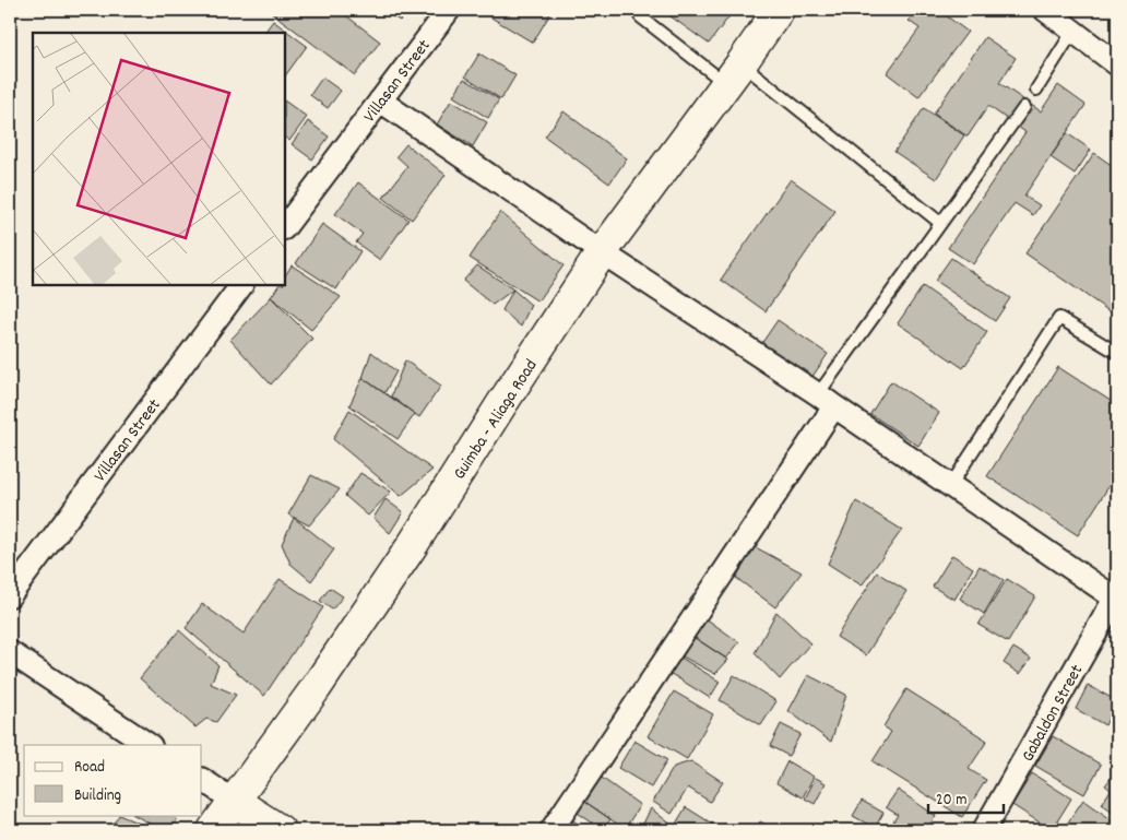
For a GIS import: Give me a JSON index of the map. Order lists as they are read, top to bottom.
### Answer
{
  "streets": {
    "main road": ["Guimba - Aliaga Road"],
    "street": ["Villasan Street", "Gabaldon Street"]
  },
  "legend": ["Road", "Building"],
  "scale_bar": "20 m"
}
